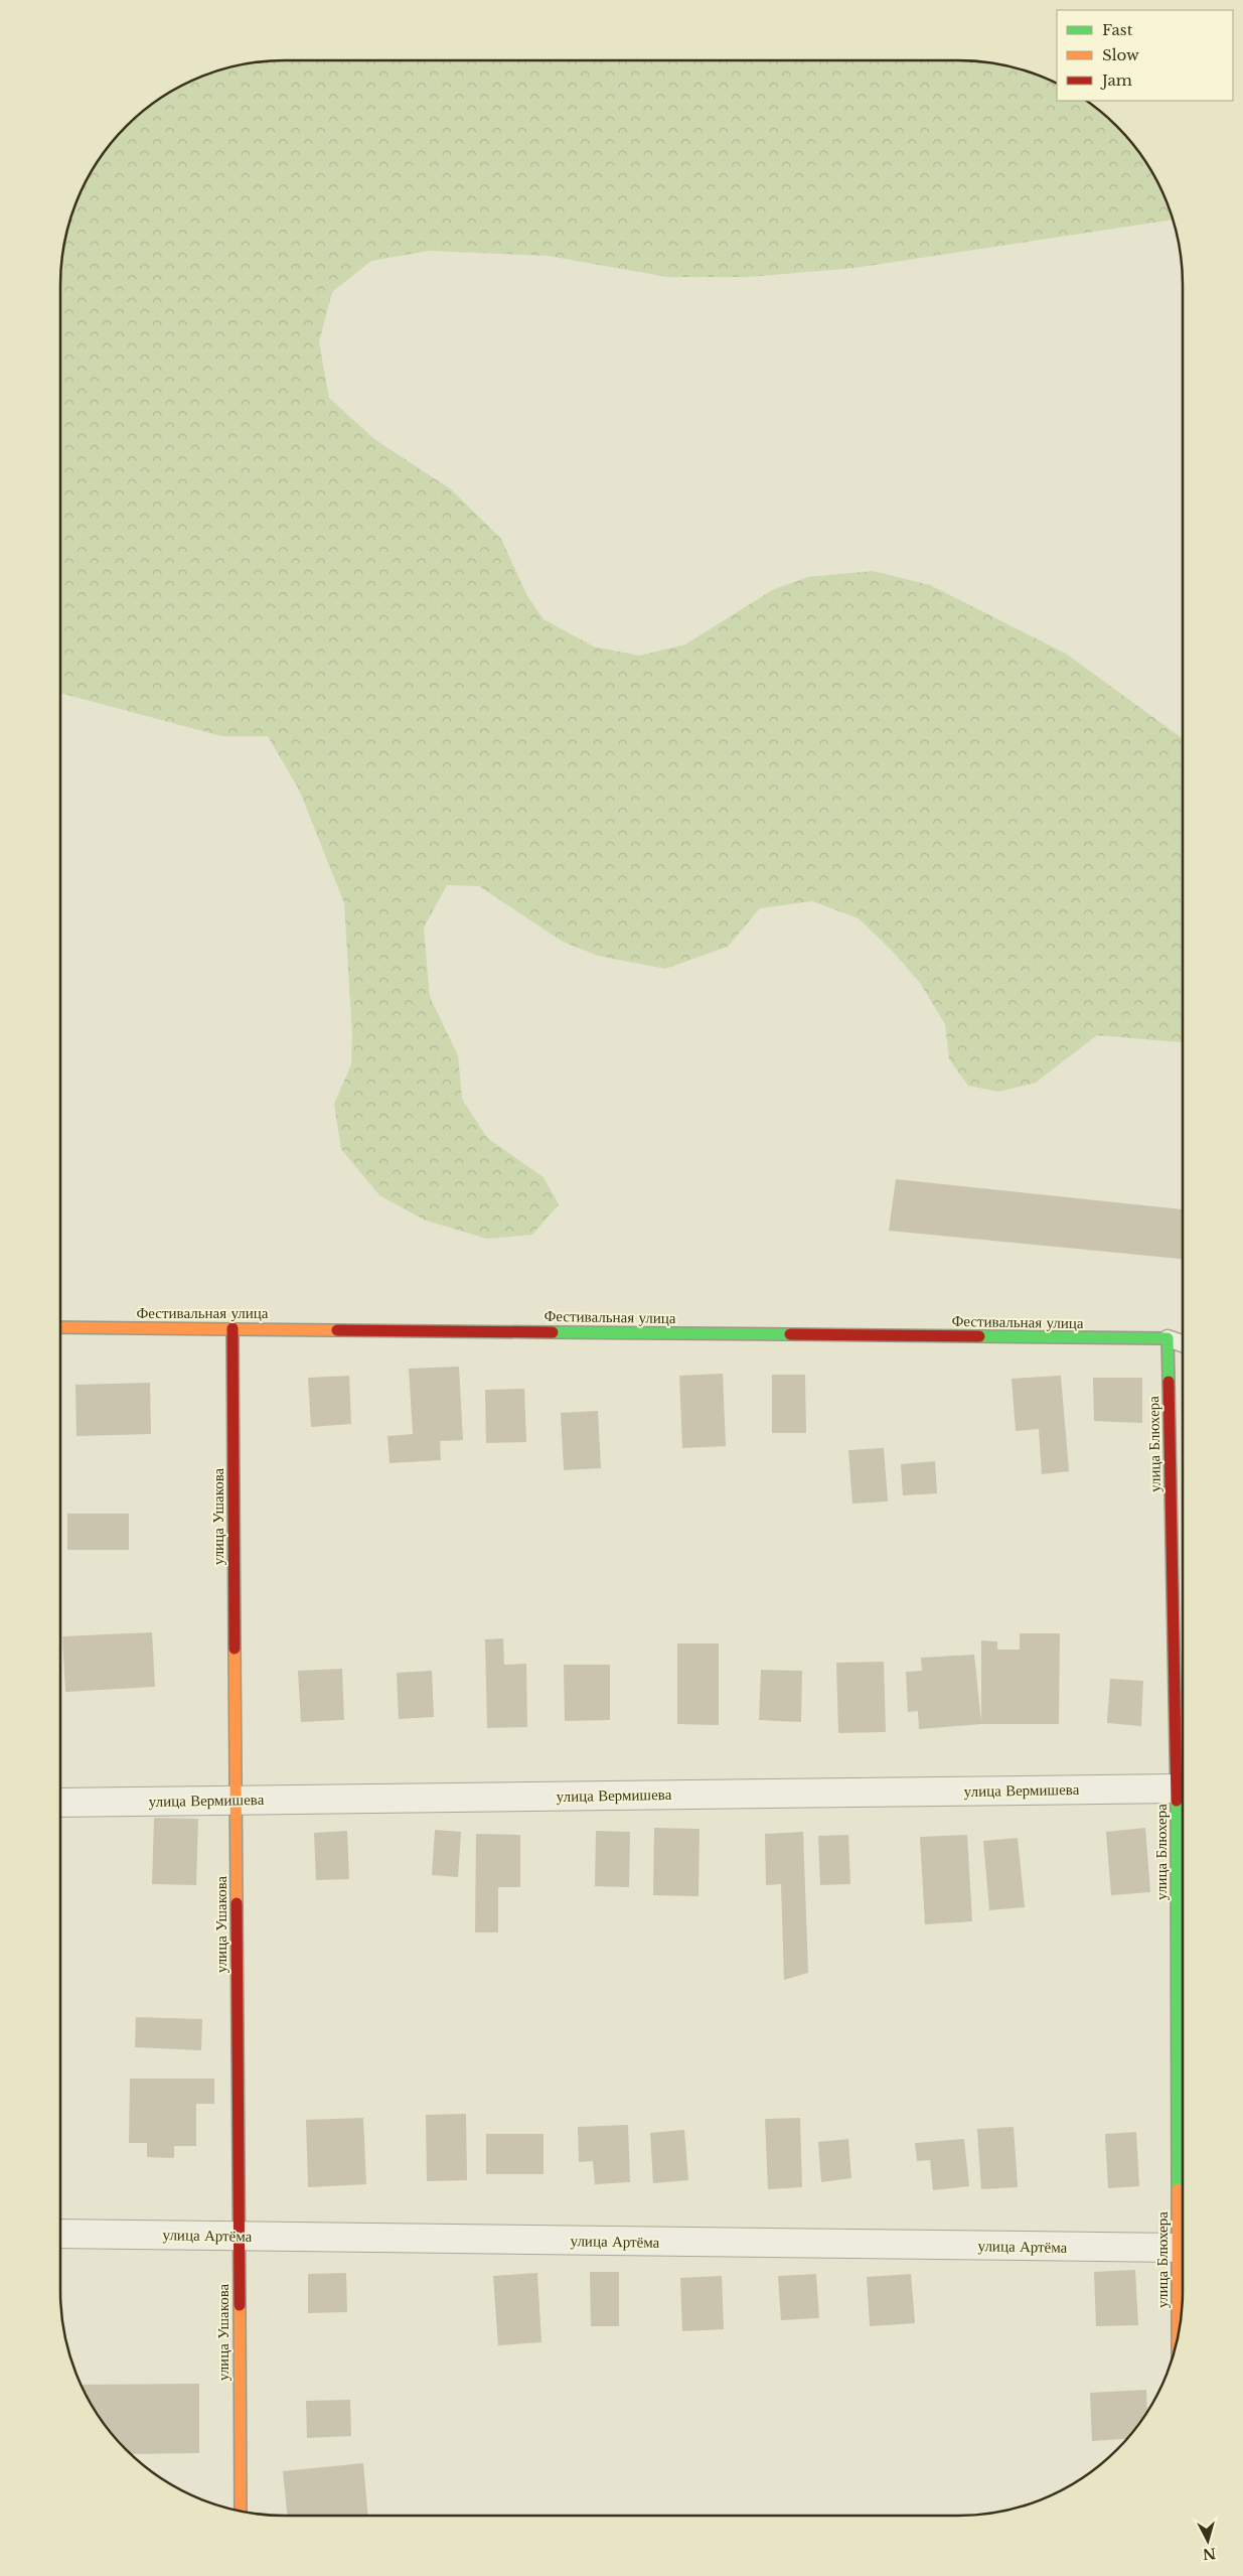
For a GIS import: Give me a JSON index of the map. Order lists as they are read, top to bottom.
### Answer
{
  "streets": {
    "street": [
      "Фестивальная улица",
      "улица Блюхера",
      "улица Ушакова",
      "улица Вермишева",
      "улица Артёма"
    ]
  },
  "crossings": [
    ["Фестивальная улица", "улица Блюхера"],
    ["Фестивальная улица", "улица Ушакова"],
    ["улица Блюхера", "улица Вермишева"],
    ["улица Блюхера", "улица Артёма"],
    ["улица Ушакова", "улица Вермишева"],
    ["улица Ушакова", "улица Артёма"]
  ],
  "legend": ["Fast", "Slow", "Jam"],
  "north": "bottom"
}
